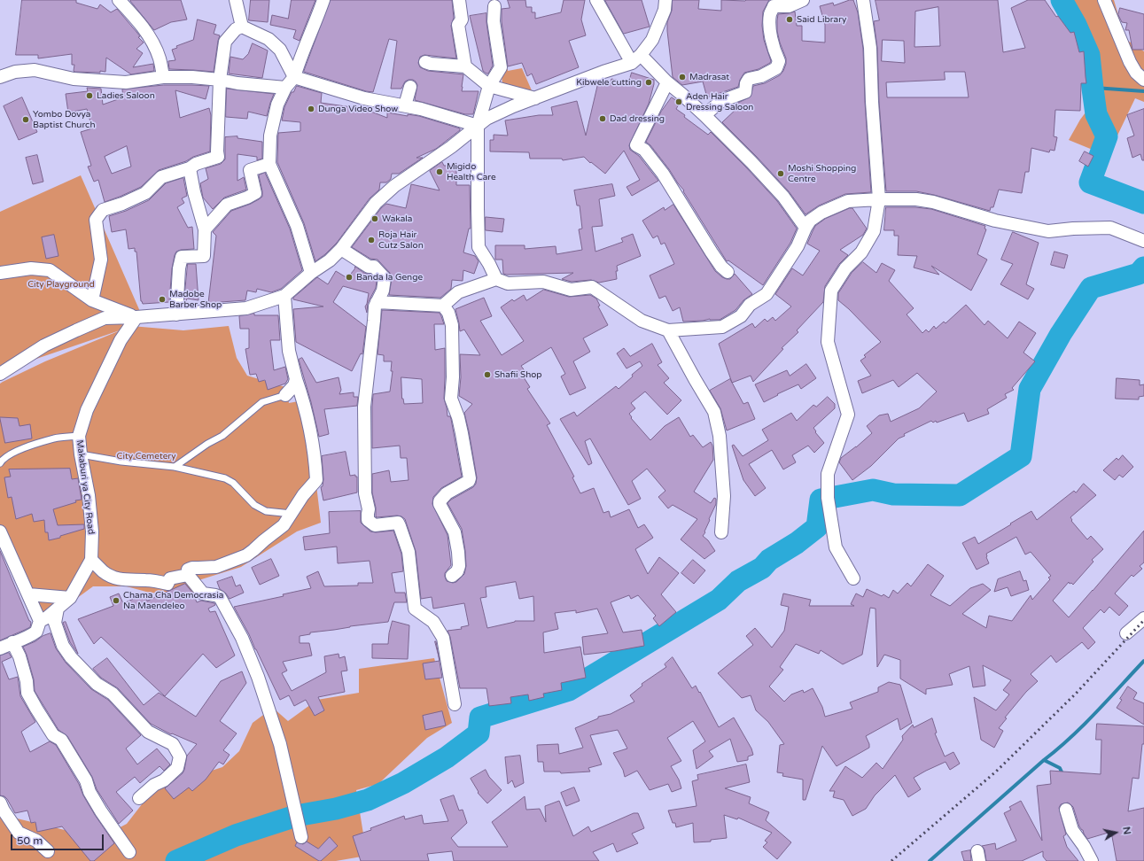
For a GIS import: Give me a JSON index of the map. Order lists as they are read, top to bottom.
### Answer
{
  "streets": {
    "street": ["Makaburi ya City Road"]
  },
  "parks": ["City Playground", "City Cemetery"],
  "places": [
    "Said Library",
    "Madrasat",
    "Kibwele cutting",
    "Ladies Saloon",
    "Aden Hair Dressing Saloon",
    "Dunga Video Show",
    "Dad dressing",
    "Yombo Dovya Baptist Church",
    "Migido Health Care",
    "Moshi Shopping Centre",
    "Wakala",
    "Roja Hair Cutz Salon",
    "Banda la Genge",
    "Madobe Barber Shop",
    "Shafii Shop",
    "Chama Cha Democrasia Na Maendeleo"
  ],
  "scale_bar": "50 m",
  "north": "right"
}
